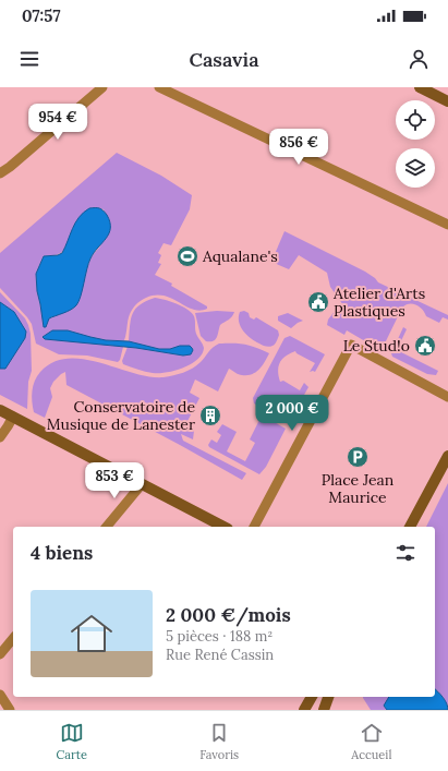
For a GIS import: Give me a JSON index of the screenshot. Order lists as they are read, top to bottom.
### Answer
{
  "places": {
    "sports": ["Aqualane's"],
    "public building": ["Atelier d'Arts Plastiques", "Le Stud!o"],
    "building": ["Conservatoire de Musique de Lanester"],
    "parking": ["Place Jean Maurice"]
  },
  "page": {
    "status": "07:57",
    "header": "Casavia",
    "price": [
      "954 €",
      "856 €",
      "2 000 €",
      "853 €"
    ],
    "heading": "4 biens",
    "list": [
      {
        "name": "2 000 €/mois",
        "note": "5 pièces · 188 m² · Rue René Cassin"
      }
    ],
    "tabs": ["Carte", "Favoris", "Accueil"]
  }
}
